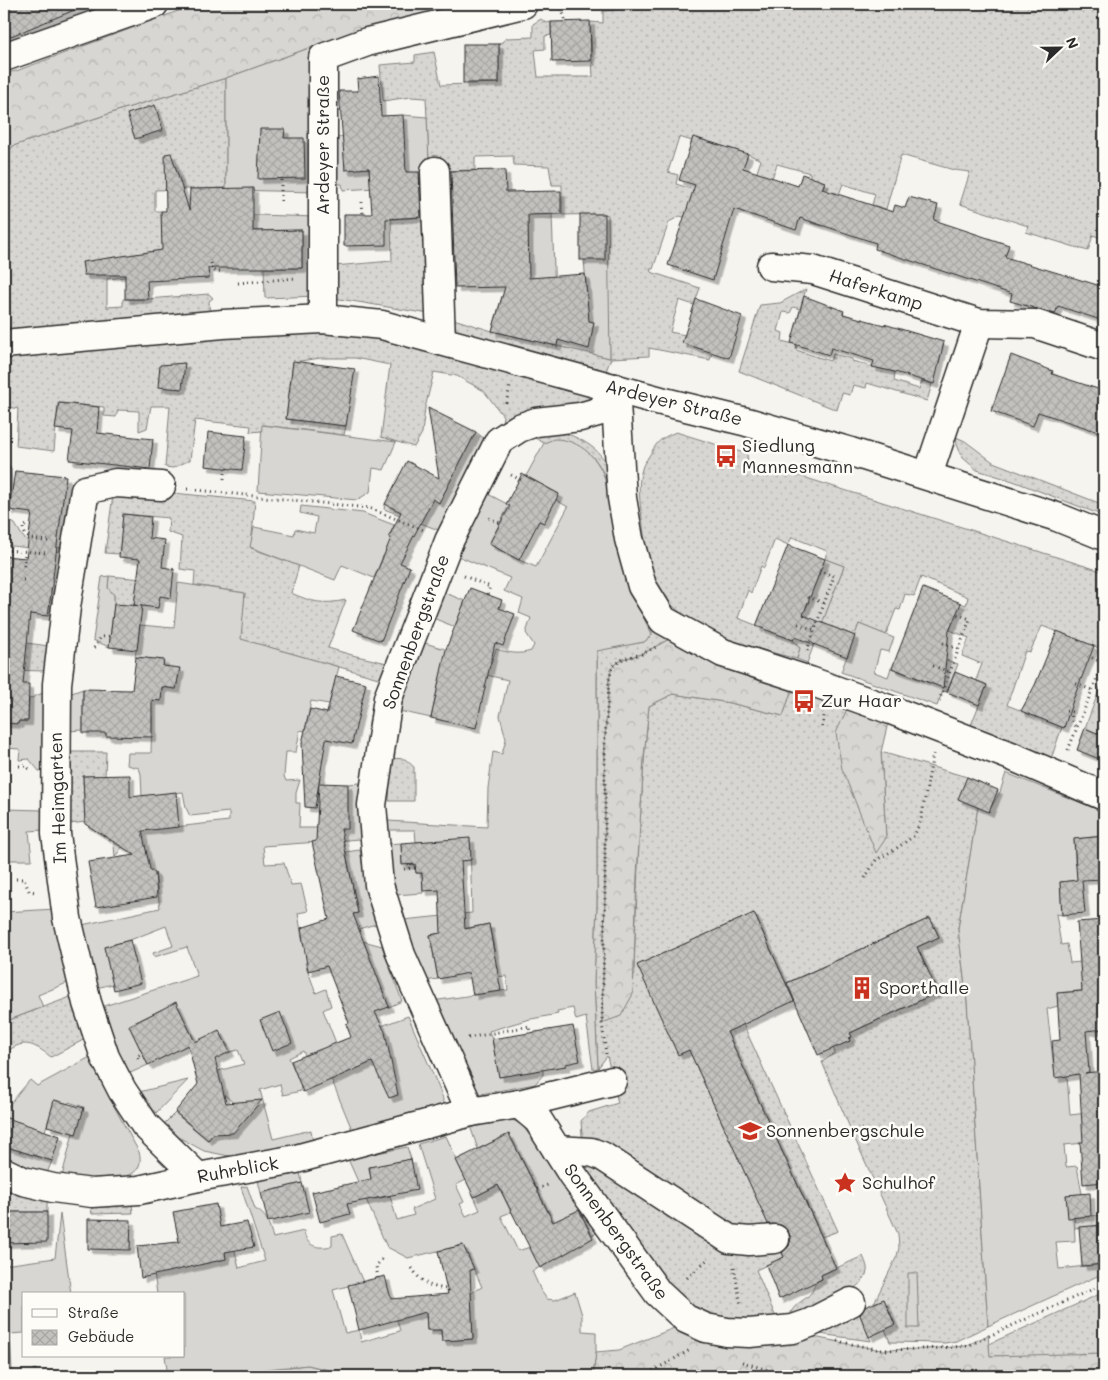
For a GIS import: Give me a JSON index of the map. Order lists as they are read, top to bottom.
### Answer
{
  "streets": {
    "street": [
      "Ardeyer Straße",
      "Haferkamp",
      "Sonnenbergstraße",
      "Im Heimgarten",
      "Ruhrblick"
    ]
  },
  "crossings": [
    ["Ardeyer Straße", "Sonnenbergstraße"],
    ["Sonnenbergstraße", "Ruhrblick"],
    ["Im Heimgarten", "Ruhrblick"]
  ],
  "places": {
    "bus stop": ["Siedlung Mannesmann", "Zur Haar"],
    "building": ["Sporthalle"],
    "school or university": ["Sonnenbergschule"],
    "place": ["Schulhof"]
  },
  "legend": ["Straße", "Gebäude"],
  "north": "right"
}
